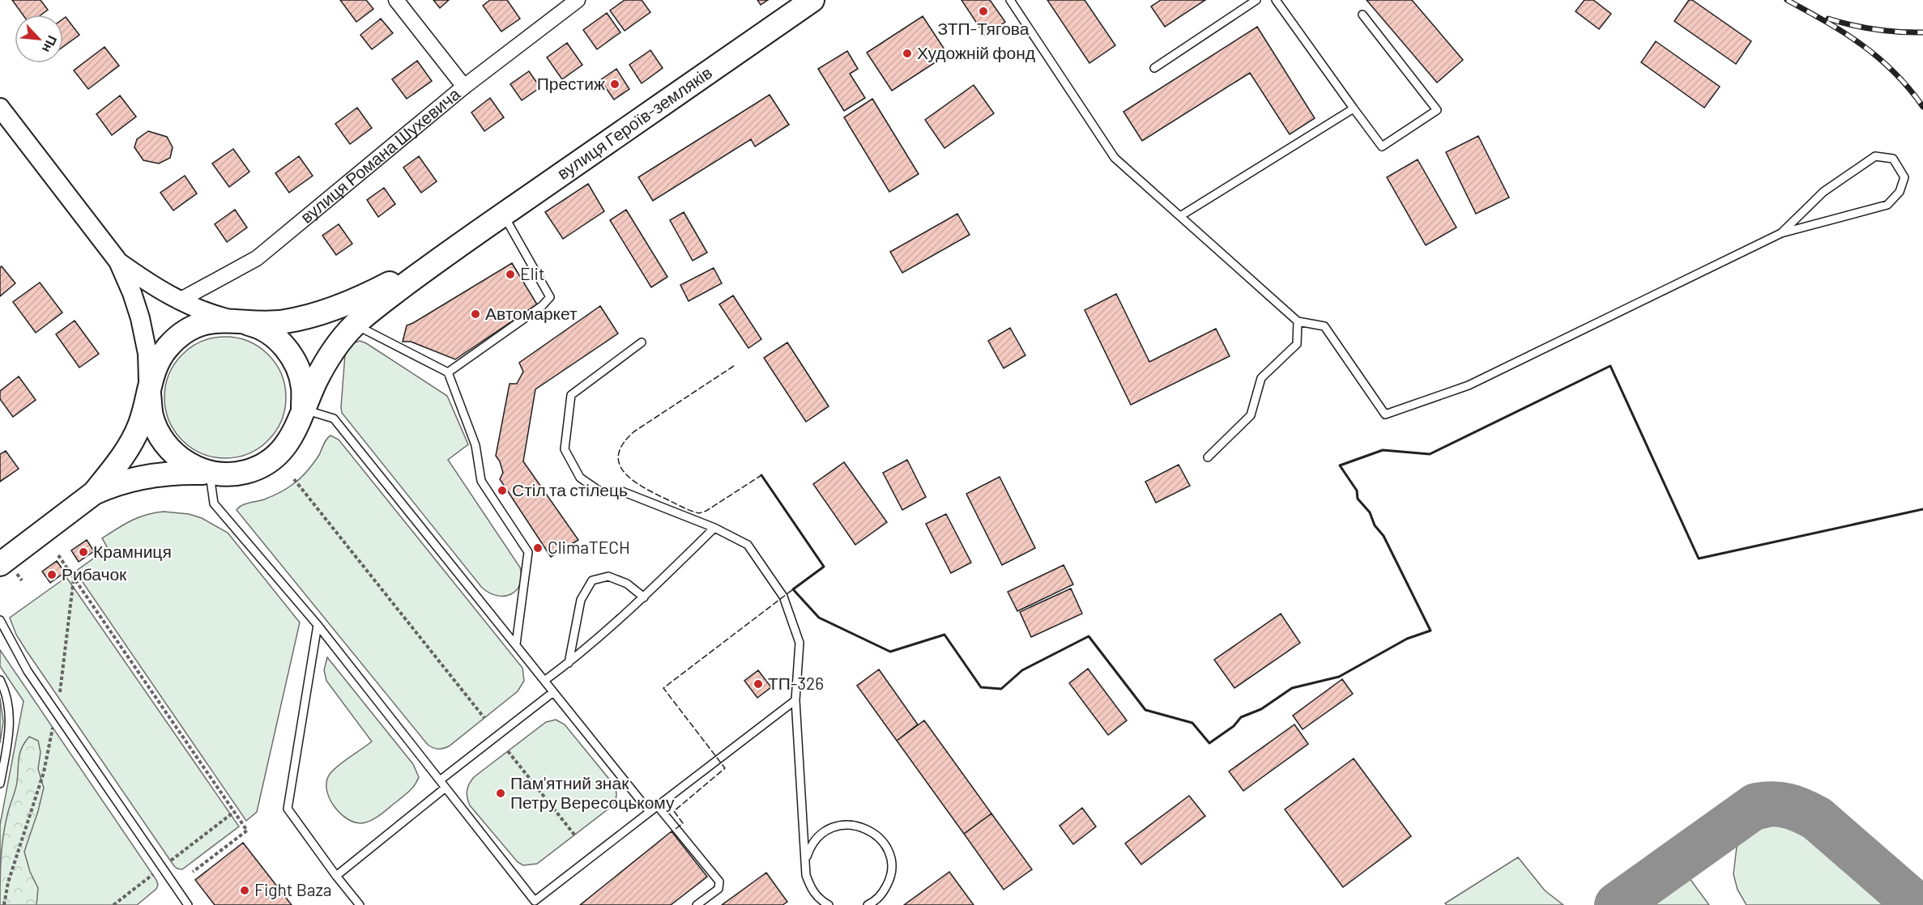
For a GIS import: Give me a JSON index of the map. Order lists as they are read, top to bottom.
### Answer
{
  "streets": {
    "main road": ["вулиця Героїв-земляків"],
    "street": ["вулиця Романа Шухевича"]
  },
  "places": [
    "ЗТП-Тягова",
    "Художній фонд",
    "Престиж",
    "Elit",
    "Автомаркет",
    "Стіл та стілець",
    "ClimaTECH",
    "Крамниця",
    "Рибачок",
    "ТП-326",
    "Пам'ятний знак Петру Вересоцькому",
    "Fight Baza"
  ],
  "north": "bottom right"
}
